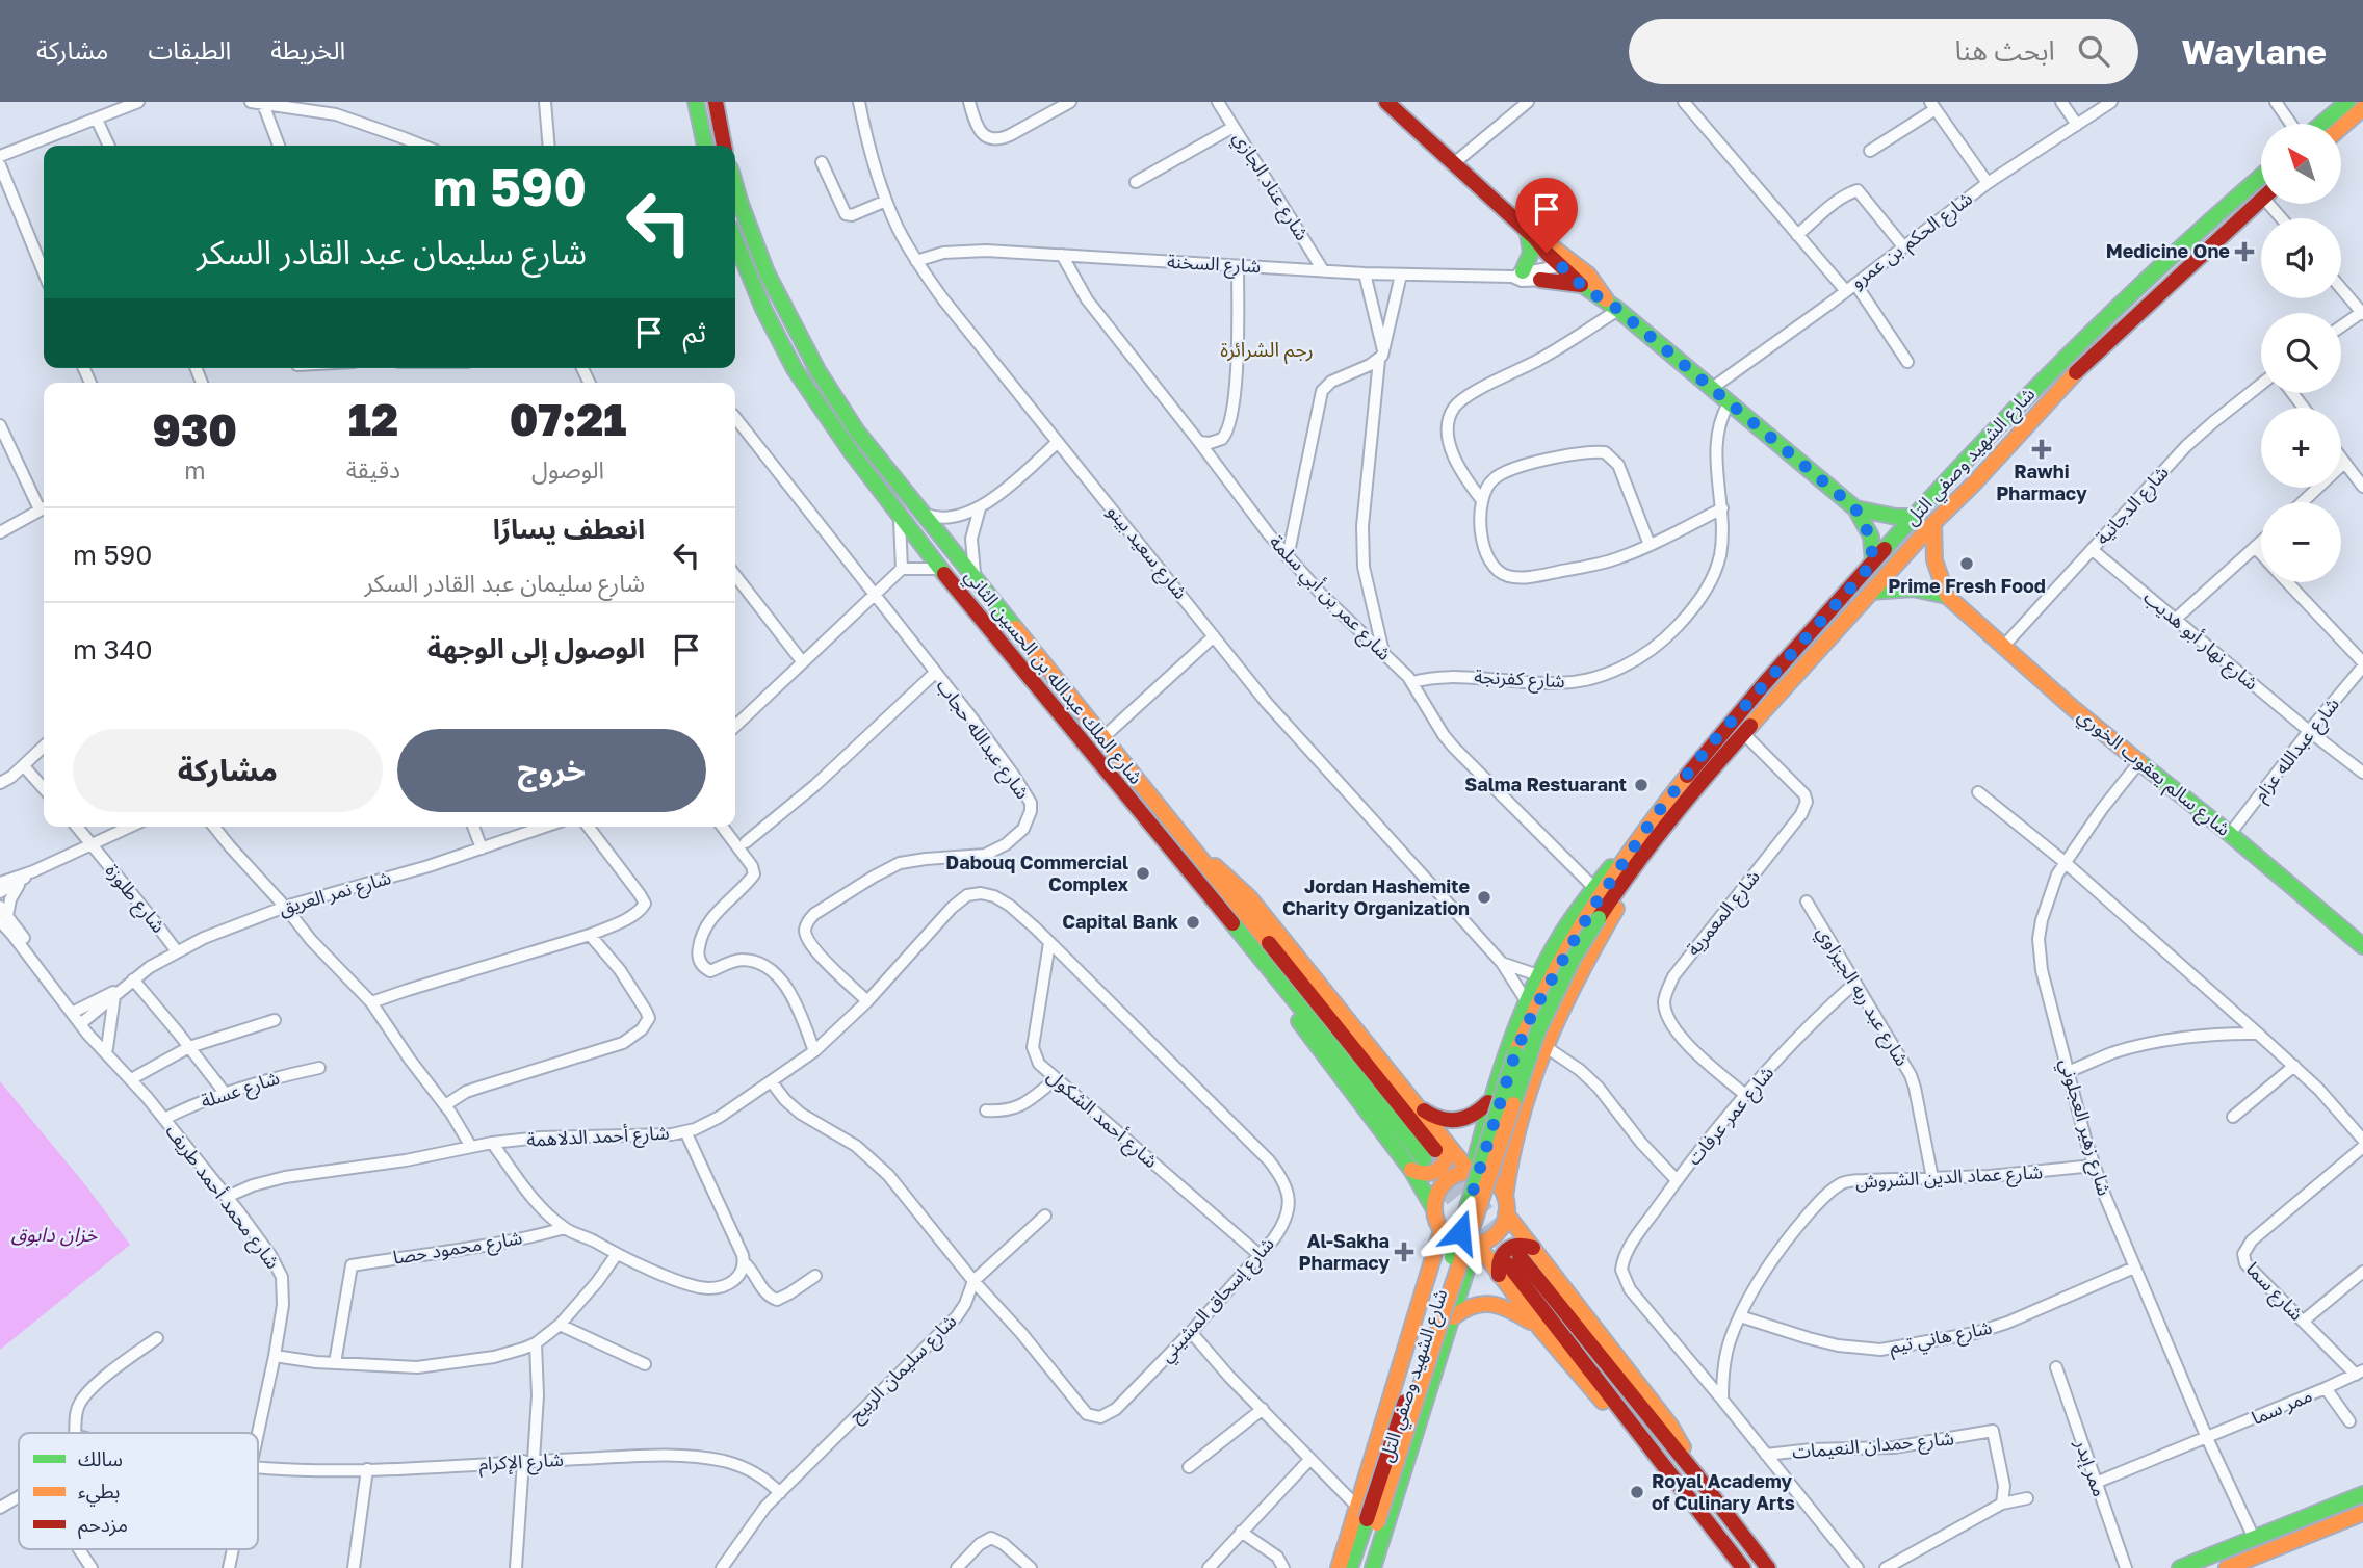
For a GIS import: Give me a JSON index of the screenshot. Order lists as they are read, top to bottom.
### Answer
{
  "streets": {
    "main road": ["شارع الشهيد وصفي التل", "شارع الملك عبدالله بن الحسين الثاني", "شارع سالم يعقوب الخوري"],
    "street": [
      "شارع عناد الجازي",
      "شارع الحكم بن عمرو",
      "شارع السخنة",
      "شارع الدجانية",
      "شارع سعيد بينو",
      "شارع عمر بن أبي سلمة",
      "شارع نهار أبو هديب",
      "شارع كفرنجة",
      "شارع عبدالله حجاب",
      "شارع عبدالله عزام",
      "شارع نمر العريق",
      "شارع طلوزة",
      "شارع المعمرية",
      "شارع عبد ربه الجيزاوي",
      "شارع عسلة",
      "شارع عمر عرفات",
      "شارع أحمد الشكول",
      "شارع زهير العجلوني",
      "شارع أحمد الدلاهمة",
      "شارع عماد الدين الشروش",
      "شارع محمد أحمد طريف",
      "شارع محمود حصا",
      "شارع سما",
      "شارع إسحاق المشيني",
      "شارع هاني تيم",
      "شارع سليمان الربيح",
      "ممر سما",
      "شارع حمدان النعيمات",
      "شارع الإكرام",
      "ممر إبدر"
    ]
  },
  "crossings": [
    ["شارع عناد الجازي", "شارع السخنة"],
    ["شارع السخنة", "شارع سعيد بينو"],
    ["شارع السخنة", "شارع عمر بن أبي سلمة"],
    ["شارع الشهيد وصفي التل", "شارع سالم يعقوب الخوري"],
    ["شارع الشهيد وصفي التل", "شارع المعمرية"],
    ["شارع الدجانية", "شارع نهار أبو هديب"],
    ["شارع الدجانية", "شارع سالم يعقوب الخوري"],
    ["شارع عمر بن أبي سلمة", "شارع كفرنجة"],
    ["شارع نهار أبو هديب", "شارع عبدالله عزام"],
    ["شارع عبدالله حجاب", "شارع أحمد الدلاهمة"],
    ["شارع عبدالله عزام", "شارع سالم يعقوب الخوري"],
    ["شارع سالم يعقوب الخوري", "شارع زهير العجلوني"],
    ["شارع نمر العريق", "شارع طلوزة"],
    ["شارع نمر العريق", "شارع محمد أحمد طريف"],
    ["شارع المعمرية", "شارع عمر عرفات"],
    ["شارع عبد ربه الجيزاوي", "شارع عمر عرفات"],
    ["شارع عبد ربه الجيزاوي", "شارع عماد الدين الشروش"],
    ["شارع عسلة", "شارع محمد أحمد طريف"],
    ["شارع عمر عرفات", "شارع حمدان النعيمات"],
    ["شارع أحمد الشكول", "شارع إسحاق المشيني"],
    ["شارع زهير العجلوني", "شارع عماد الدين الشروش"],
    ["شارع زهير العجلوني", "شارع هاني تيم"],
    ["شارع زهير العجلوني", "ممر سما"],
    ["شارع أحمد الدلاهمة", "شارع محمد أحمد طريف"],
    ["شارع أحمد الدلاهمة", "شارع إسحاق المشيني"],
    ["شارع عماد الدين الشروش", "شارع هاني تيم"],
    ["شارع عماد الدين الشروش", "شارع حمدان النعيمات"],
    ["شارع سما", "ممر سما"],
    ["شارع إسحاق المشيني", "شارع سليمان الربيح"],
    ["شارع سليمان الربيح", "شارع الإكرام"],
    ["ممر سما", "ممر إبدر"]
  ],
  "districts": ["رجم الشرائرة"],
  "water": ["خزان دابوق"],
  "places": {
    "health": ["Medicine One", "Rawhi Pharmacy", "Al-Sakha Pharmacy"],
    "other": [
      "Prime Fresh Food",
      "Salma Restuarant",
      "Dabouq Commercial Complex",
      "Jordan Hashemite Charity Organization",
      "Capital Bank",
      "Royal Academy of Culinary Arts"
    ]
  },
  "legend": ["سالك", "بطيء", "مزدحم"],
  "north": "top left",
  "page": {
    "header": "Waylane",
    "search": "ابحث هنا",
    "nav": ["الخريطة", "الطبقات", "مشاركة"],
    "map_buttons": ["+", "−"],
    "turn": ["590 m", "شارع سليمان عبد القادر السكر"],
    "then": "ثم",
    "eta": [
      "07:21",
      "الوصول",
      "12",
      "دقيقة",
      "930",
      "m"
    ],
    "list": [
      {
        "name": "انعطف يسارًا",
        "note": "شارع سليمان عبد القادر السكر",
        "value": "590 m"
      },
      {
        "name": "الوصول إلى الوجهة",
        "value": "340 m"
      }
    ],
    "buttons": ["خروج", "مشاركة"]
  }
}
